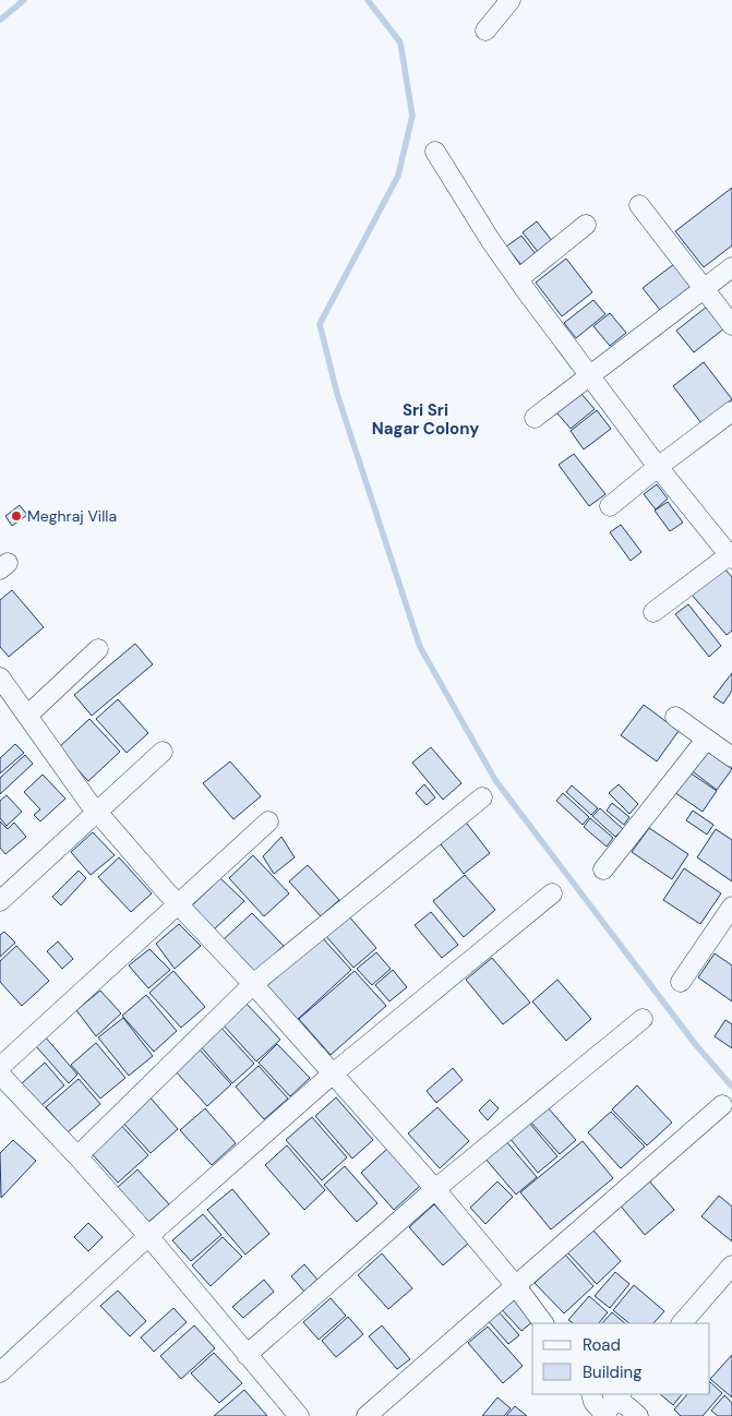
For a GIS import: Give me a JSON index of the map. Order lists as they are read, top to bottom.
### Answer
{
  "districts": ["Sri Sri Nagar Colony"],
  "places": ["Meghraj Villa"],
  "legend": ["Road", "Building"]
}
